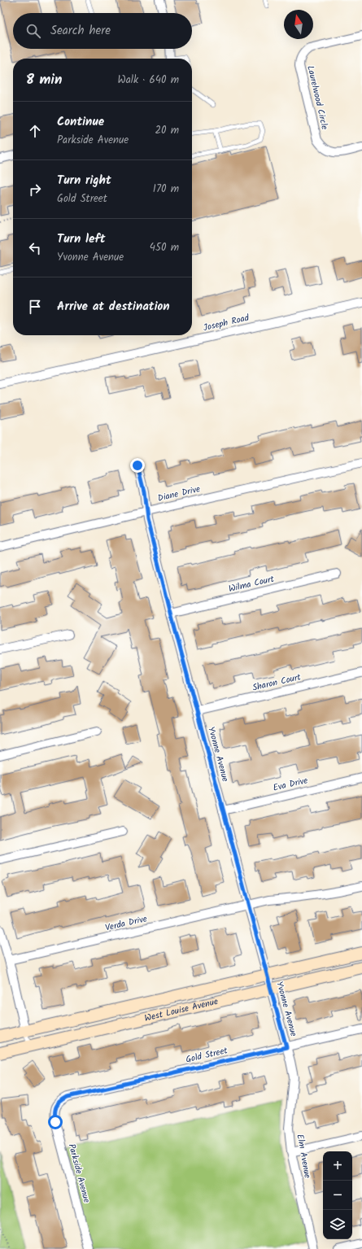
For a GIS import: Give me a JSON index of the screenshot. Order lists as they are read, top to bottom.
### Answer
{
  "streets": {
    "main road": ["West Louise Avenue"],
    "street": [
      "Laurelwood Circle",
      "Joseph Road",
      "Diane Drive",
      "Wilma Court",
      "Sharon Court",
      "Yvonne Avenue",
      "Eva Drive",
      "Verda Drive",
      "Gold Street",
      "Elm Avenue",
      "Parkside Avenue"
    ]
  },
  "crossings": [
    ["Diane Drive", "Yvonne Avenue"],
    ["Wilma Court", "Yvonne Avenue"],
    ["Sharon Court", "Yvonne Avenue"],
    ["Yvonne Avenue", "Eva Drive"],
    ["Yvonne Avenue", "Verda Drive"],
    ["Yvonne Avenue", "West Louise Avenue"],
    ["Yvonne Avenue", "Gold Street"],
    ["Yvonne Avenue", "Elm Avenue"],
    ["Gold Street", "Elm Avenue"],
    ["Gold Street", "Parkside Avenue"]
  ],
  "north": "top",
  "page": {
    "search": "Search here",
    "heading": ["8 min", "Walk · 640 m"],
    "list": [
      ["Continue", "Parkside Avenue", "20 m"],
      ["Turn right", "Gold Street", "170 m"],
      ["Turn left", "Yvonne Avenue", "450 m"],
      "Arrive at destination"
    ],
    "map_buttons": ["+", "−"]
  }
}
